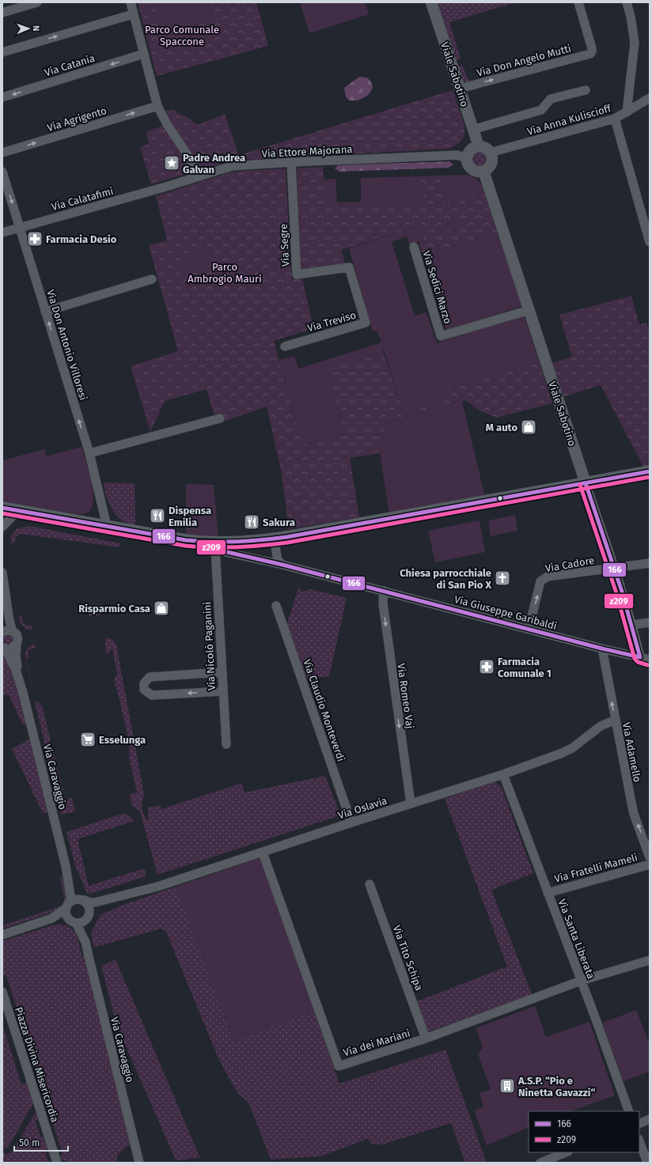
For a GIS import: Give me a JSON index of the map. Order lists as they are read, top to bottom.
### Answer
{
  "streets": {
    "street": [
      "Via Don Angelo Mutti",
      "Via Catania",
      "Viale Sabotino",
      "Via Agrigento",
      "Via Anna Kuliscioff",
      "Via Ettore Majorana",
      "Via Calatafimi",
      "Via Segre",
      "Via Sedici Marzo",
      "Via Treviso",
      "Via Don Antonio Villoresi",
      "Via Cadore",
      "Via Giuseppe Garibaldi",
      "Via Nicolò Paganini",
      "Via Romeo Vaj",
      "Via Claudio Monteverdi",
      "Via Adamello",
      "Via Caravaggio",
      "Via Oslavia",
      "Via Fratelli Mameli",
      "Via Santa Liberata",
      "Via Tito Schipa",
      "Via dei Mariani",
      "Piazza Divina Misericordia"
    ]
  },
  "crossings": [
    ["Via Don Angelo Mutti", "Viale Sabotino"],
    ["Viale Sabotino", "Via Anna Kuliscioff"],
    ["Viale Sabotino", "Via Ettore Majorana"],
    ["Viale Sabotino", "Via Sedici Marzo"],
    ["Viale Sabotino", "Via Cadore"],
    ["Viale Sabotino", "Via Giuseppe Garibaldi"],
    ["Via Anna Kuliscioff", "Via Ettore Majorana"],
    ["Via Ettore Majorana", "Via Calatafimi"],
    ["Via Ettore Majorana", "Via Segre"],
    ["Via Calatafimi", "Via Don Antonio Villoresi"],
    ["Via Segre", "Via Treviso"],
    ["Via Cadore", "Via Giuseppe Garibaldi"],
    ["Via Giuseppe Garibaldi", "Via Nicolò Paganini"],
    ["Via Giuseppe Garibaldi", "Via Romeo Vaj"],
    ["Via Giuseppe Garibaldi", "Via Adamello"],
    ["Via Romeo Vaj", "Via Oslavia"],
    ["Via Claudio Monteverdi", "Via Oslavia"],
    ["Via Adamello", "Via Oslavia"],
    ["Via Caravaggio", "Via Oslavia"],
    ["Via Oslavia", "Via Santa Liberata"],
    ["Via Oslavia", "Via dei Mariani"],
    ["Via Fratelli Mameli", "Via Santa Liberata"],
    ["Via Santa Liberata", "Via dei Mariani"],
    ["Via Tito Schipa", "Via dei Mariani"]
  ],
  "one_way": [
    "Via Agrigento",
    "Via Cadore",
    "Via Romeo Vaj",
    "Via Adamello"
  ],
  "parks": ["Parco Comunale Spaccone", "Parco Ambrogio Mauri"],
  "places": {
    "place": ["Padre Andrea Galvan"],
    "pharmacy": ["Farmacia Desio", "Farmacia Comunale 1"],
    "shop": ["M auto", "Risparmio Casa"],
    "restaurant": ["Dispensa Emilia", "Sakura"],
    "church": ["Chiesa parrocchiale di San Pio X"],
    "supermarket": ["Esselunga"],
    "building": ["A.S.P. “Pio e Ninetta Gavazzi“"]
  },
  "lines": ["transit line 166", "transit line z209"],
  "legend": ["166", "z209"],
  "scale_bar": "50 m",
  "north": "right"
}
